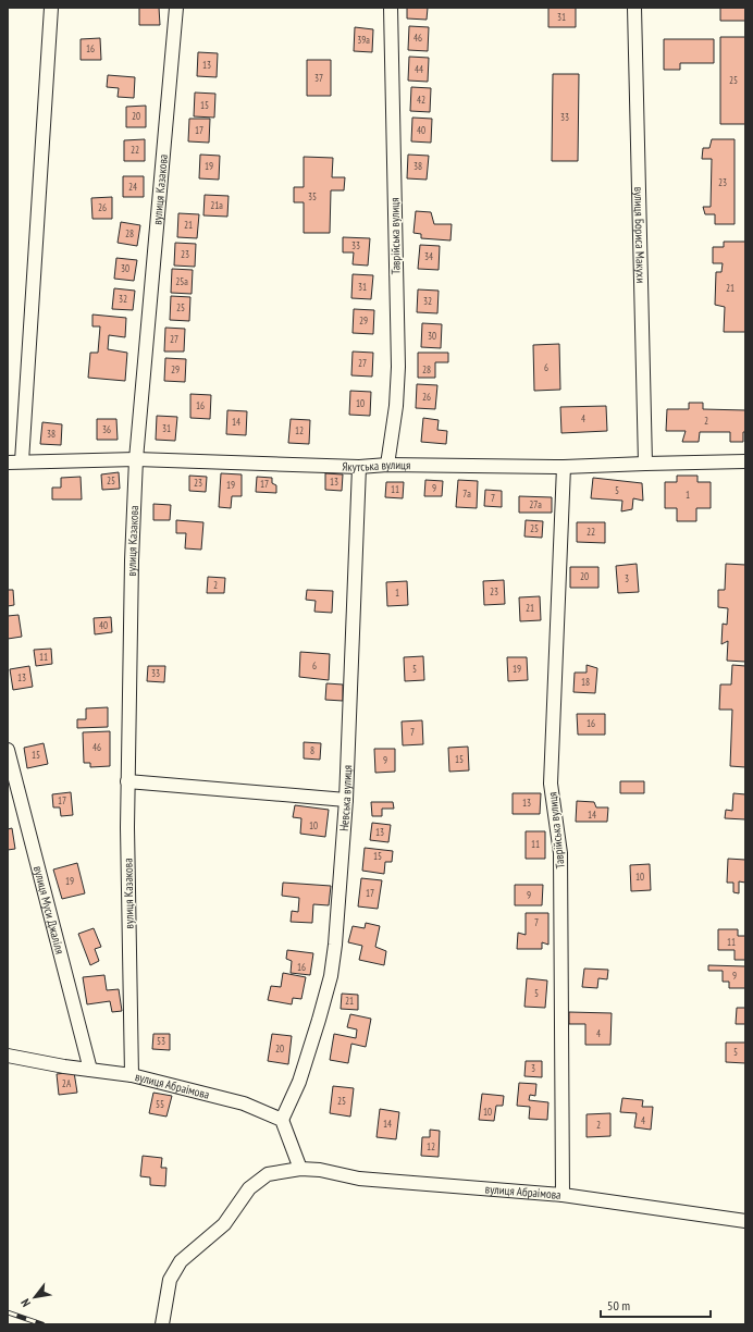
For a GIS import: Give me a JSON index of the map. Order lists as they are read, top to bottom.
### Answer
{
  "streets": {
    "street": [
      "вулиця Казакова",
      "вулиця Бориса Макухи",
      "Таврійська вулиця",
      "Якутська вулиця",
      "Невська вулиця",
      "вулиця Муси Джаліля",
      "вулиця Абраімова"
    ]
  },
  "crossings": [
    ["вулиця Казакова", "Якутська вулиця"],
    ["вулиця Казакова", "вулиця Абраімова"],
    ["вулиця Бориса Макухи", "Якутська вулиця"],
    ["Таврійська вулиця", "Якутська вулиця"],
    ["Таврійська вулиця", "вулиця Абраімова"],
    ["Якутська вулиця", "Невська вулиця"],
    ["Невська вулиця", "вулиця Абраімова"],
    ["вулиця Муси Джаліля", "вулиця Абраімова"]
  ],
  "house_numbers": [
    "31",
    "46",
    "39а",
    "16",
    "13",
    "44",
    "37",
    "25",
    "42",
    "15",
    "20",
    "33",
    "17",
    "40",
    "22",
    "19",
    "38",
    "23",
    "24",
    "35",
    "21а",
    "26",
    "21",
    "28",
    "33",
    "23",
    "34",
    "30",
    "25а",
    "31",
    "21",
    "32",
    "32",
    "25",
    "29",
    "30",
    "27",
    "27",
    "6",
    "29",
    "28",
    "26",
    "10",
    "16",
    "4",
    "2",
    "14",
    "31",
    "36",
    "12",
    "38",
    "25",
    "13",
    "23",
    "17",
    "19",
    "9",
    "11",
    "5",
    "7а",
    "1",
    "7",
    "27а",
    "25",
    "22",
    "20",
    "3",
    "2",
    "23",
    "1",
    "21",
    "40",
    "11",
    "6",
    "5",
    "19",
    "33",
    "13",
    "18",
    "16",
    "7",
    "46",
    "8",
    "15",
    "15",
    "9",
    "17",
    "13",
    "14",
    "10",
    "13",
    "11",
    "15",
    "10",
    "19",
    "17",
    "9",
    "7",
    "11",
    "16",
    "9",
    "5",
    "21",
    "4",
    "53",
    "20",
    "5",
    "3",
    "2А",
    "25",
    "55",
    "10",
    "4",
    "14",
    "2",
    "12"
  ],
  "scale_bar": "50 m",
  "north": "bottom left"
}
